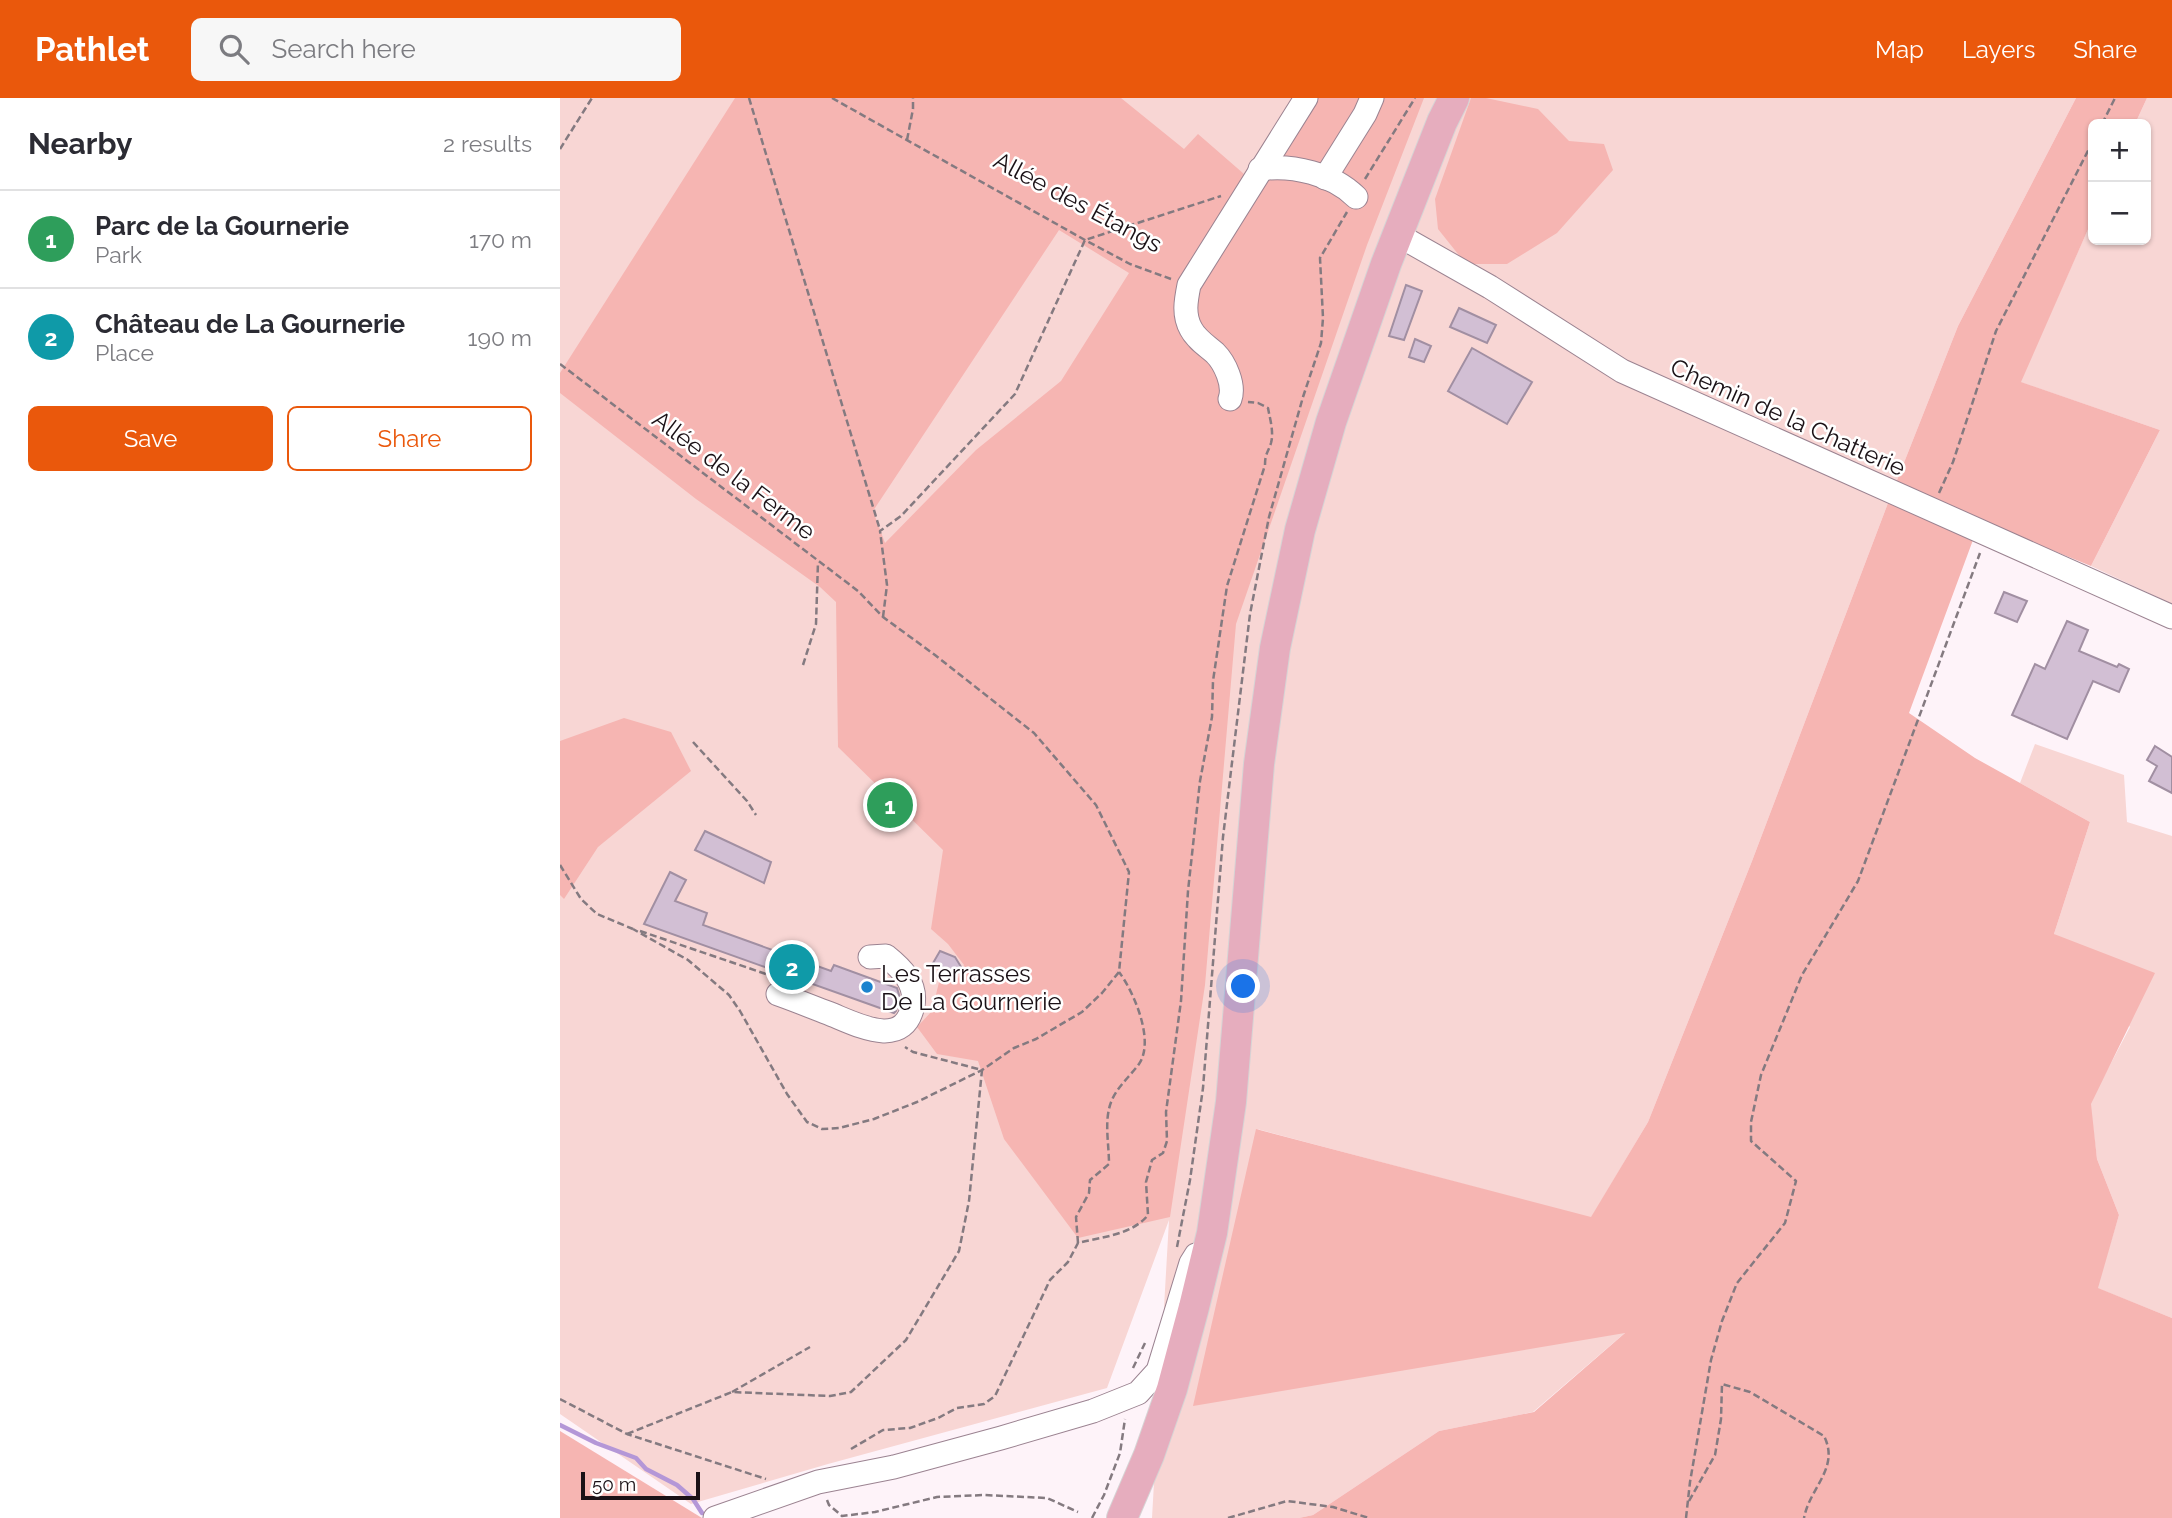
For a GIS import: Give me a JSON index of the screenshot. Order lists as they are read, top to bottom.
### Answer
{
  "streets": {
    "street": ["Chemin de la Chatterie"],
    "path": ["Allée des Étangs", "Allée de la Ferme"]
  },
  "places": ["Les Terrasses De La Gournerie"],
  "scale_bar": "50 m",
  "page": {
    "header": "Pathlet",
    "search": "Search here",
    "nav": ["Map", "Layers", "Share"],
    "heading": ["Nearby", "2 results"],
    "map_buttons": ["+", "−"],
    "list": [
      {
        "mark": "1",
        "name": "Parc de la Gournerie",
        "note": "Park",
        "value": "170 m"
      },
      {
        "mark": "2",
        "name": "Château de La Gournerie",
        "note": "Place",
        "value": "190 m"
      }
    ],
    "buttons": ["Save", "Share"],
    "pins": ["1", "2"],
    "scale": "50 m"
  }
}
